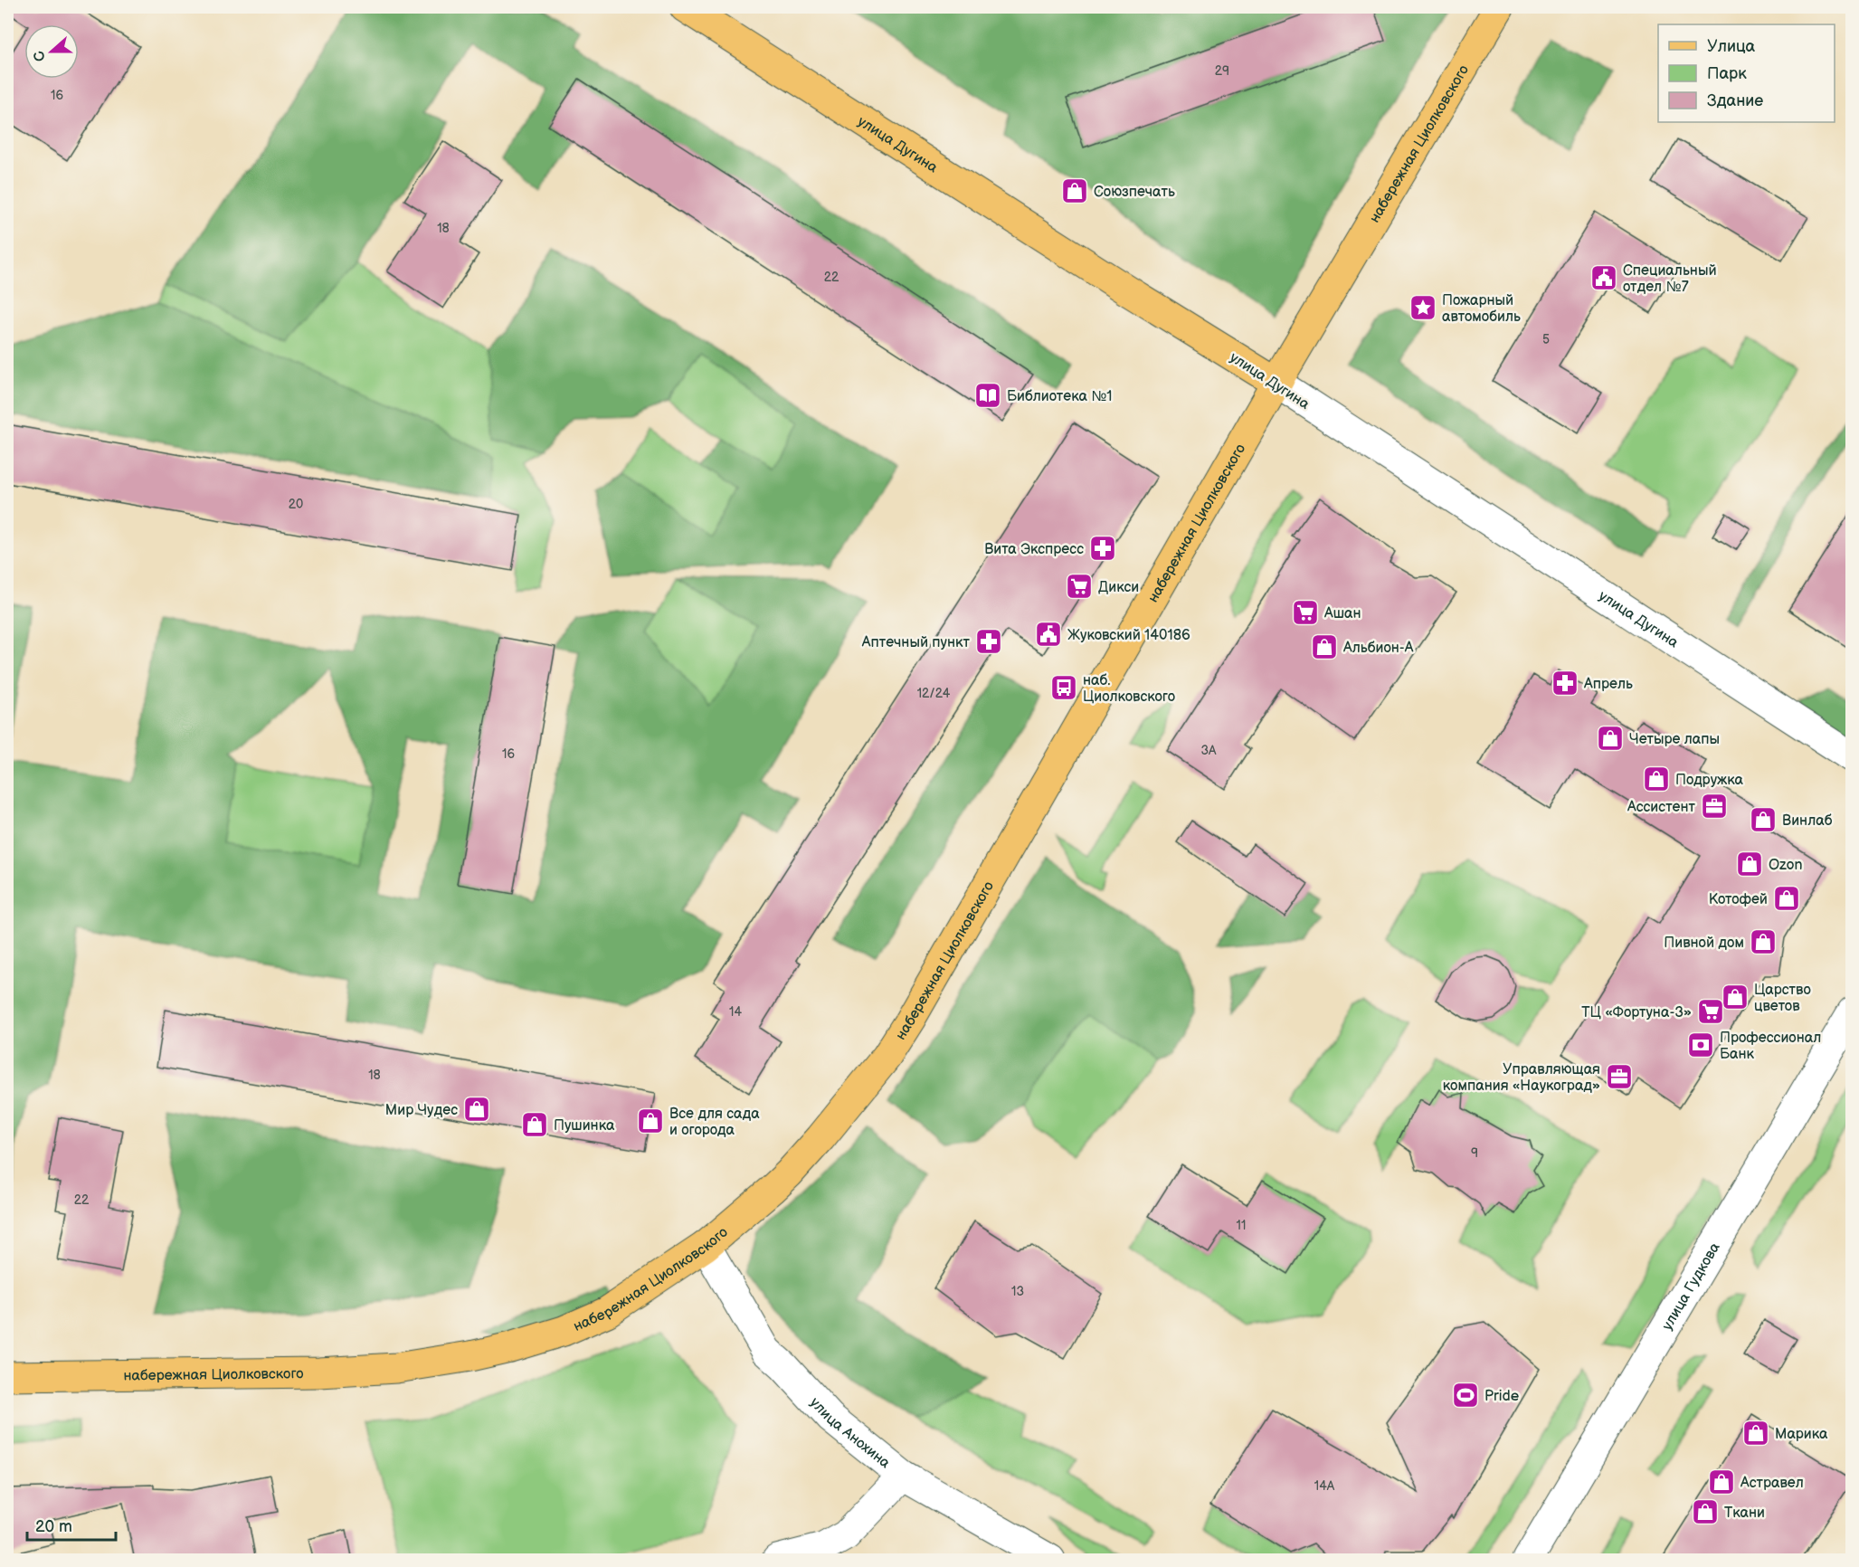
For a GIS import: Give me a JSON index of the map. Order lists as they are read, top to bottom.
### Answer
{
  "streets": {
    "main road": ["набережная Циолковского", "улица Дугина"],
    "street": ["улица Гудкова", "улица Анохина"]
  },
  "crossings": [
    ["набережная Циолковского", "улица Дугина"],
    ["набережная Циолковского", "улица Анохина"]
  ],
  "places": {
    "shop": [
      "Союзпечать",
      "Альбион-А",
      "Четыре лапы",
      "Подружка",
      "Винлаб",
      "Ozon",
      "Котофей",
      "Пивной дом",
      "Царство цветов",
      "Мир Чудес",
      "Все для сада и огорода",
      "Пушинка",
      "Марика",
      "Астравел",
      "Ткани"
    ],
    "public building": ["Специальный отдел №7", "Жуковский 140186"],
    "place": ["Пожарный автомобиль"],
    "library": ["Библиотека №1"],
    "pharmacy": ["Вита Экспресс", "Аптечный пункт", "Апрель"],
    "supermarket": ["Дикси", "Ашан", "ТЦ «Фортуна-3»"],
    "bus stop": ["наб. Циолковского"],
    "office": ["Ассистент", "Управляющая компания «Наукоград»"],
    "bank": ["Профессионал Банк"],
    "sports": ["Pride"]
  },
  "house_numbers": [
    "29",
    "16",
    "18",
    "22",
    "5",
    "20",
    "12/24",
    "3А",
    "16",
    "14",
    "18",
    "9",
    "22",
    "11",
    "13",
    "14А"
  ],
  "legend": ["Улица", "Парк", "Здание"],
  "scale_bar": "20 m",
  "north": "left"
}
